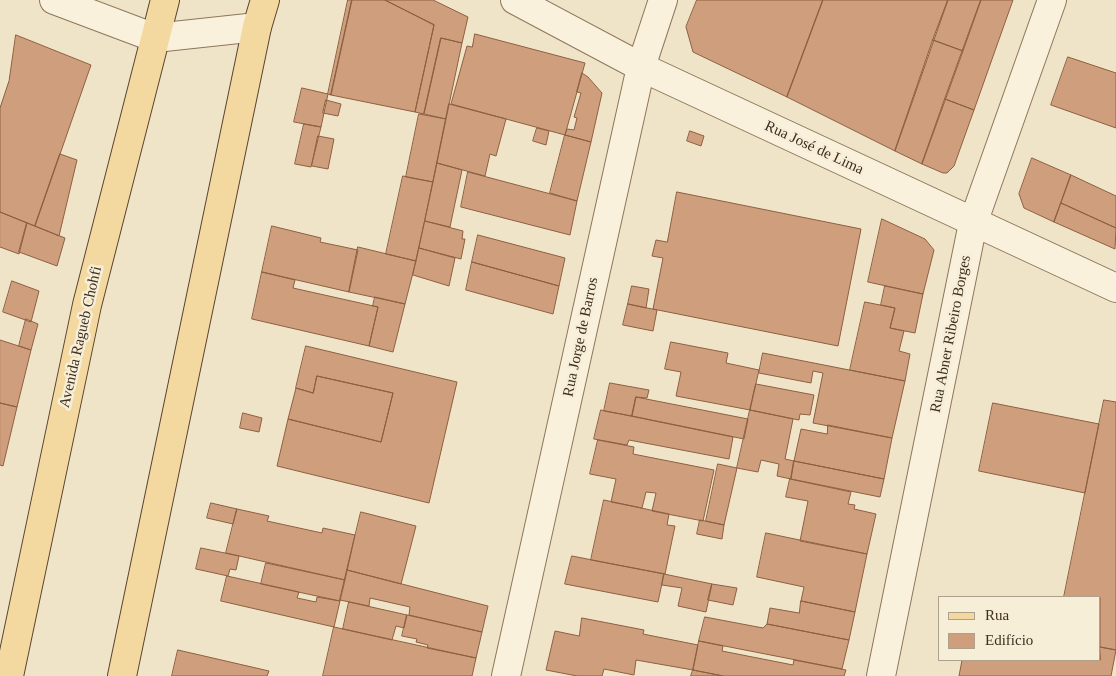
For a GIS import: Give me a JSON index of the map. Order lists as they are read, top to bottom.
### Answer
{
  "streets": {
    "main road": ["Avenida Ragueb Chohfi"],
    "street": ["Rua José de Lima", "Rua Abner Ribeiro Borges", "Rua Jorge de Barros"]
  },
  "crossings": [
    ["Rua José de Lima", "Rua Abner Ribeiro Borges"],
    ["Rua José de Lima", "Rua Jorge de Barros"]
  ],
  "legend": ["Rua", "Edifício"]
}
